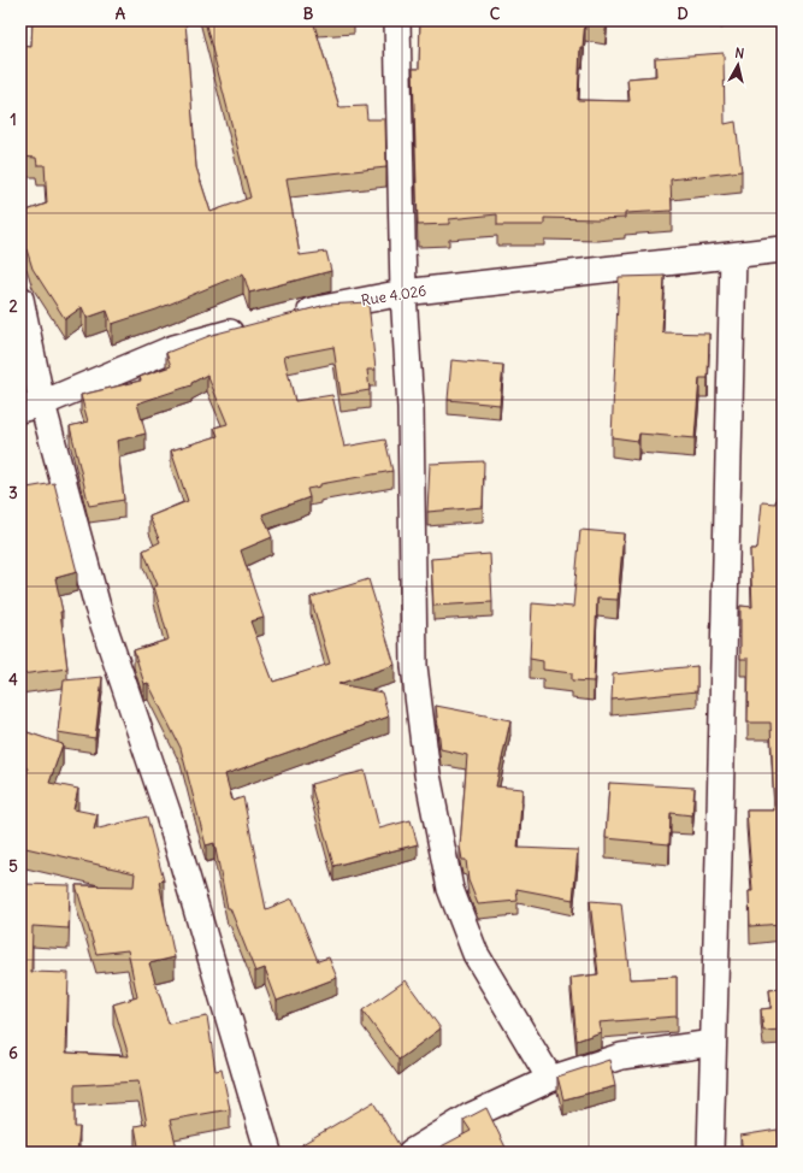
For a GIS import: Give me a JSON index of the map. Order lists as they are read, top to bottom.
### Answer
{
  "streets": {
    "street": ["Rue 4.026"]
  },
  "north": "top",
  "grid": {
    "columns": [
      "A",
      "B",
      "C",
      "D"
    ],
    "rows": [
      "1",
      "2",
      "3",
      "4",
      "5",
      "6"
    ]
  }
}
